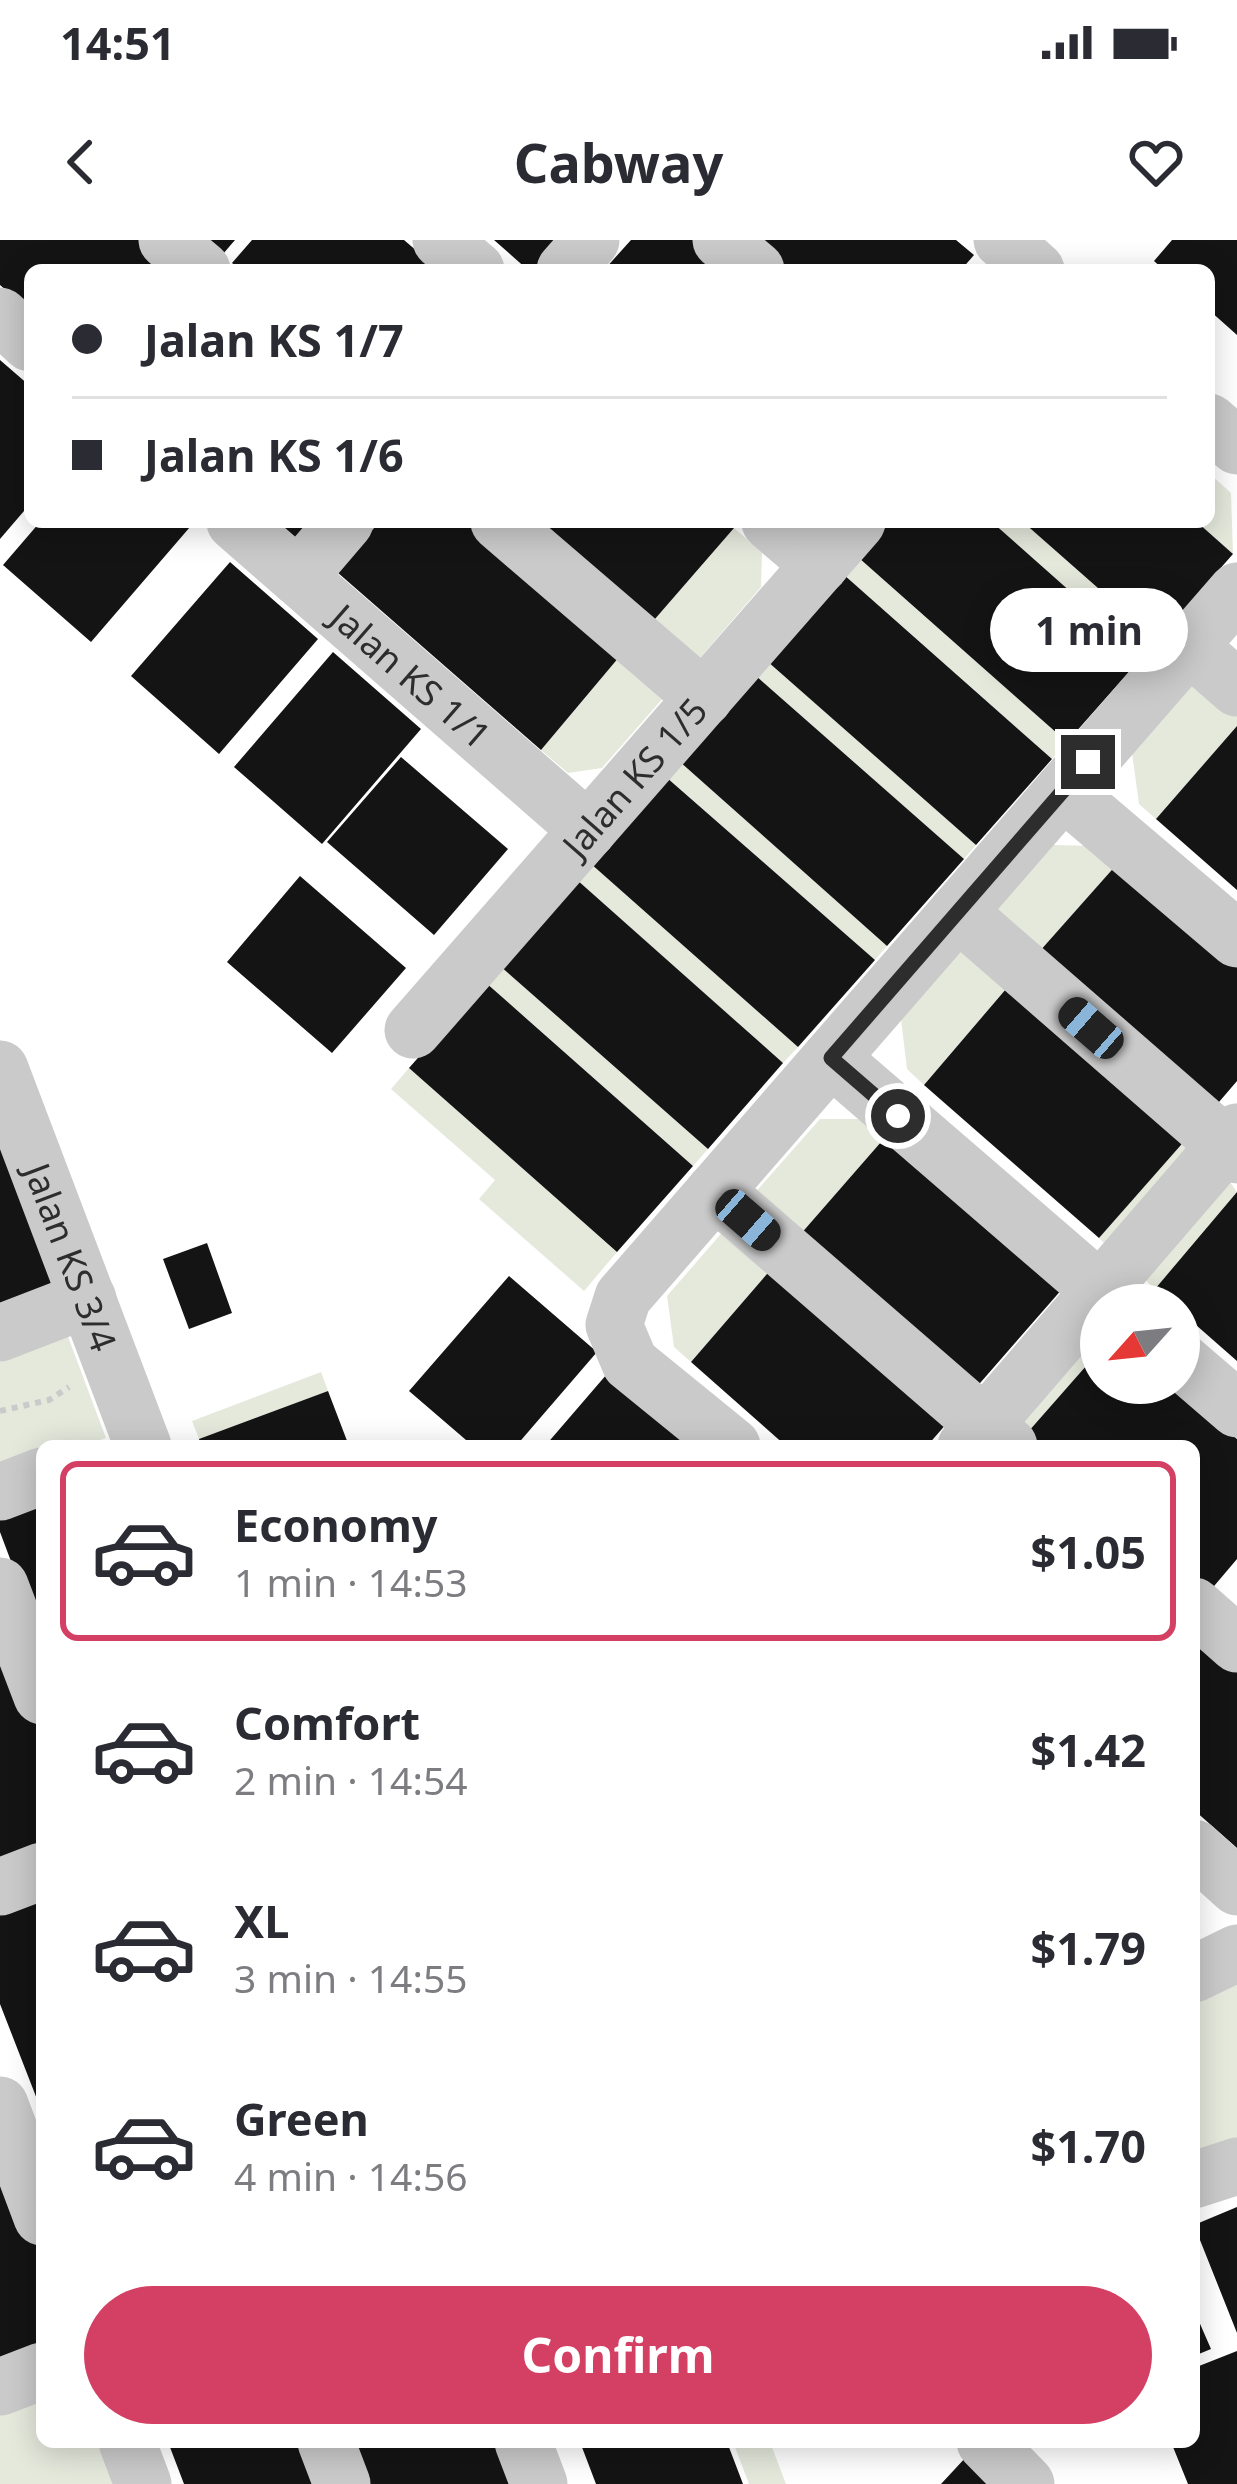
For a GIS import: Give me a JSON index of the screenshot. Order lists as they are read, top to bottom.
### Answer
{
  "streets": {
    "street": ["Jalan KS 1/1", "Jalan KS 1/5", "Jalan KS 3/4"]
  },
  "crossings": [
    ["Jalan KS 1/1", "Jalan KS 1/5"]
  ],
  "north": "bottom left",
  "page": {
    "status": "14:51",
    "header": "Cabway",
    "banner": ["Jalan KS 1/7", "Jalan KS 1/6"],
    "bubble": "1 min",
    "list": [
      {
        "name": "Economy",
        "note": "1 min · 14:53",
        "value": "$1.05"
      },
      {
        "name": "Comfort",
        "note": "2 min · 14:54",
        "value": "$1.42"
      },
      {
        "name": "XL",
        "note": "3 min · 14:55",
        "value": "$1.79"
      },
      {
        "name": "Green",
        "note": "4 min · 14:56",
        "value": "$1.70"
      }
    ],
    "buttons": "Confirm"
  }
}
